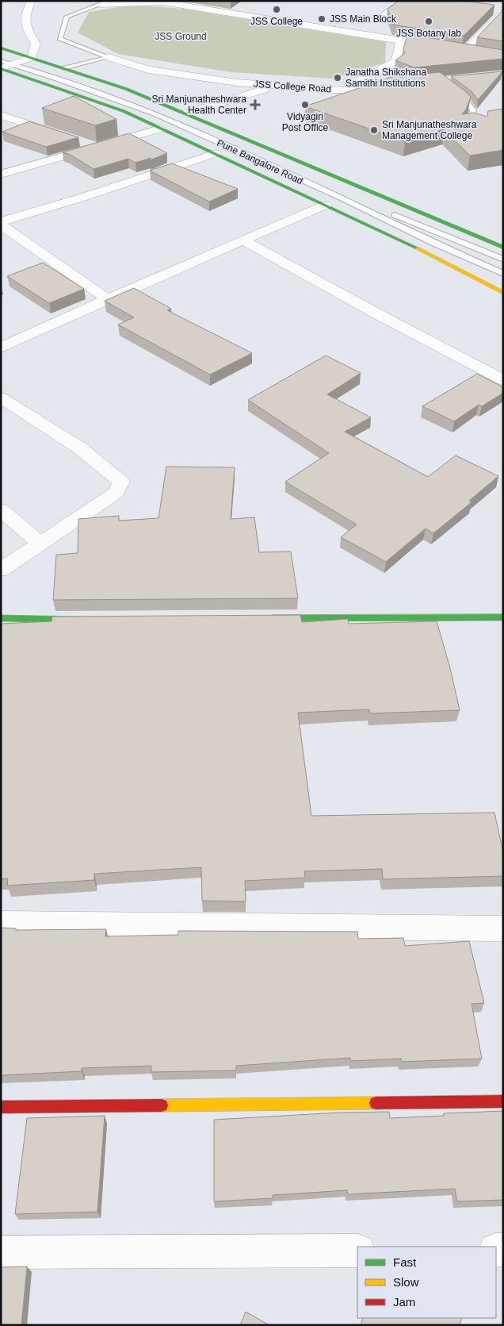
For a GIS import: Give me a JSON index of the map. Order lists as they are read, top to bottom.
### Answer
{
  "streets": {
    "main road": ["Pune Bangalore Road"],
    "street": ["JSS College Road"]
  },
  "parks": ["JSS Ground"],
  "places": {
    "other": [
      "JSS College",
      "JSS Main Block",
      "JSS Botany lab",
      "Janatha Shikshana Samithi Institutions",
      "Vidyagiri Post Office",
      "Sri Manjunatheshwara Management College"
    ],
    "health": ["Sri Manjunatheshwara Health Center"]
  },
  "legend": ["Fast", "Slow", "Jam"]
}
